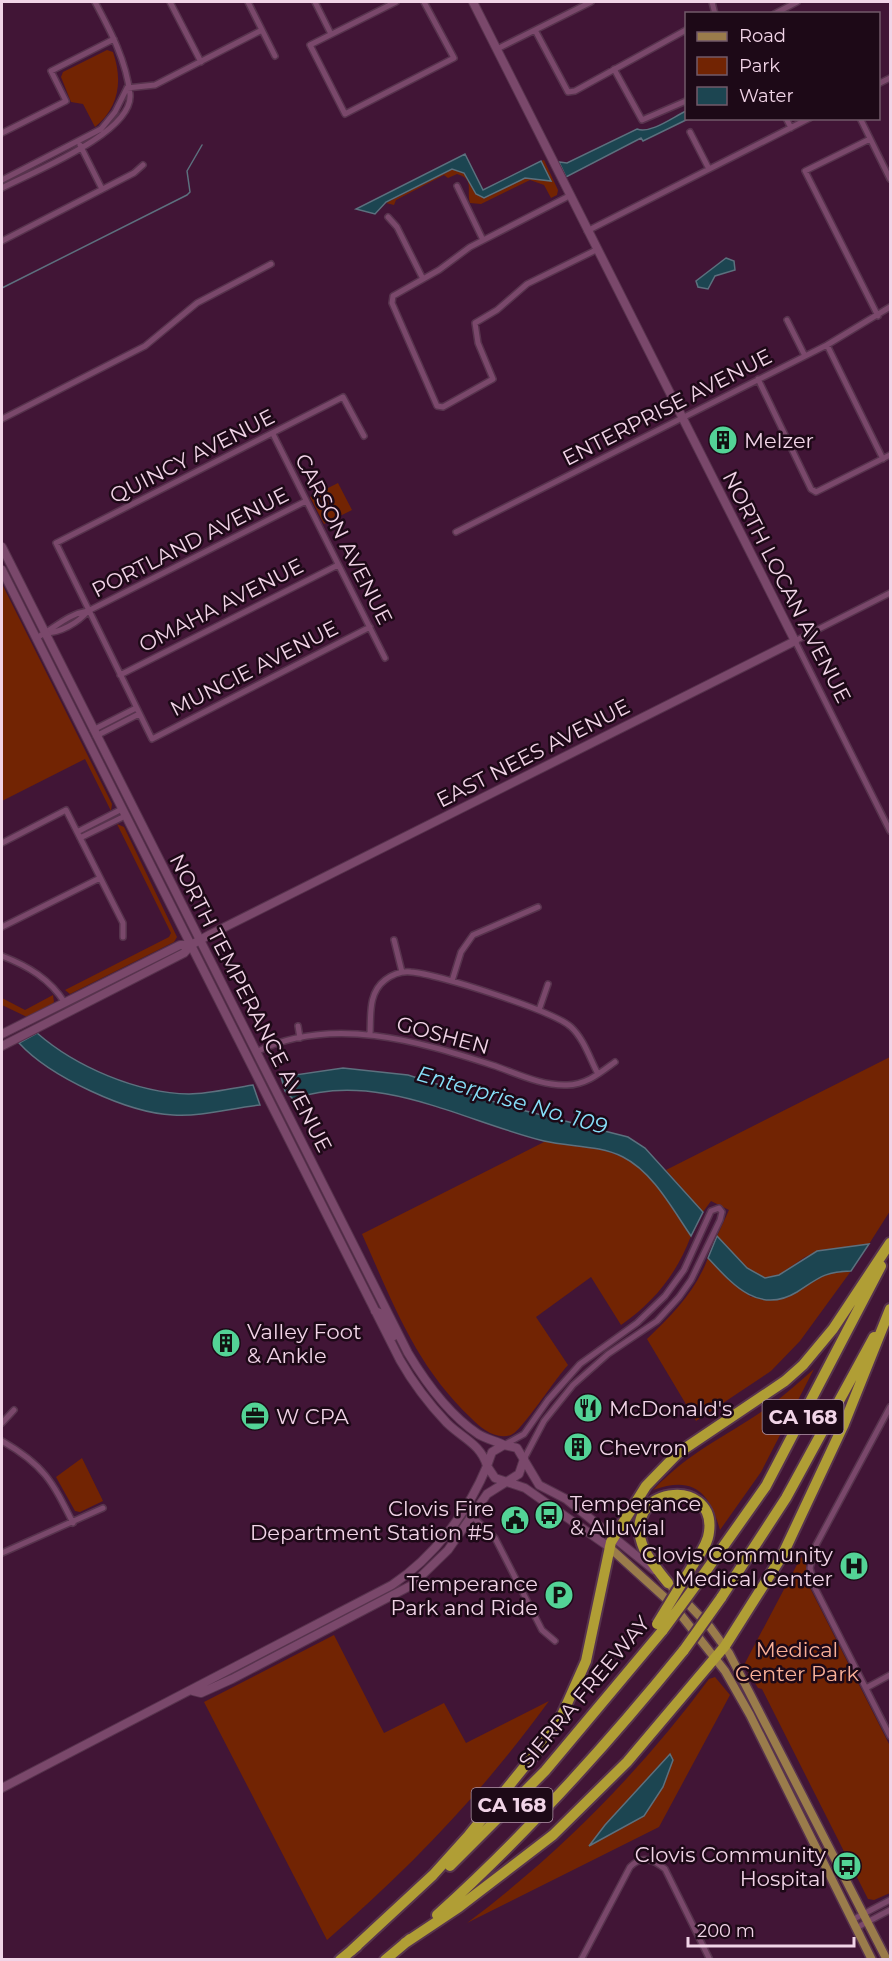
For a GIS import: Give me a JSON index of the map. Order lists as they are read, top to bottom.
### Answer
{
  "streets": {
    "highway": ["CA 168", "SIERRA FREEWAY"],
    "main road": ["NORTH LOCAN AVENUE", "EAST NEES AVENUE", "NORTH TEMPERANCE AVENUE"],
    "street": [
      "ENTERPRISE AVENUE",
      "QUINCY AVENUE",
      "CARSON AVENUE",
      "PORTLAND AVENUE",
      "OMAHA AVENUE",
      "MUNCIE AVENUE",
      "GOSHEN"
    ]
  },
  "crossings": [
    ["ENTERPRISE AVENUE", "NORTH LOCAN AVENUE"],
    ["QUINCY AVENUE", "CARSON AVENUE"],
    ["QUINCY AVENUE", "PORTLAND AVENUE"],
    ["CARSON AVENUE", "PORTLAND AVENUE"],
    ["CARSON AVENUE", "OMAHA AVENUE"],
    ["CARSON AVENUE", "MUNCIE AVENUE"],
    ["PORTLAND AVENUE", "NORTH TEMPERANCE AVENUE"],
    ["NORTH LOCAN AVENUE", "EAST NEES AVENUE"],
    ["MUNCIE AVENUE", "NORTH TEMPERANCE AVENUE"],
    ["EAST NEES AVENUE", "NORTH TEMPERANCE AVENUE"],
    ["NORTH TEMPERANCE AVENUE", "GOSHEN"]
  ],
  "water": ["Enterprise No. 109"],
  "parks": ["Medical Center Park"],
  "places": {
    "building": ["Melzer", "Valley Foot & Ankle", "Chevron"],
    "restaurant": ["McDonald's"],
    "office": ["W CPA"],
    "bus stop": ["Temperance & Alluvial", "Clovis Community Hospital"],
    "public building": ["Clovis Fire Department Station #5"],
    "hospital": ["Clovis Community Medical Center"],
    "parking": ["Temperance Park and Ride"]
  },
  "legend": ["Road", "Park", "Water"],
  "scale_bar": "200 m"
}
